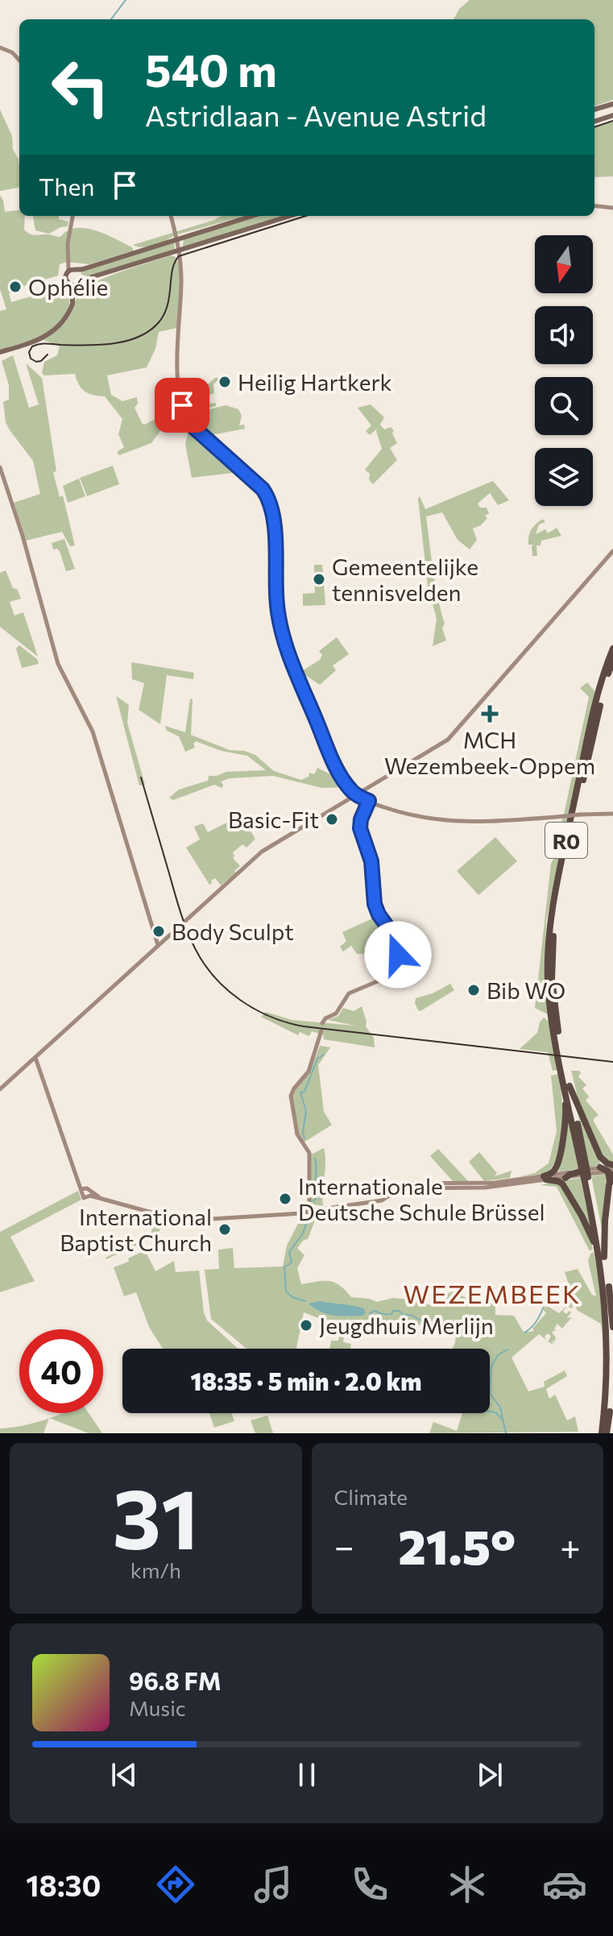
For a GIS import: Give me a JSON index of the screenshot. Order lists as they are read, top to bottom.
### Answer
{
  "streets": {
    "highway": ["R0"]
  },
  "districts": ["WEZEMBEEK"],
  "places": {
    "other": [
      "Ophélie",
      "Heilig Hartkerk",
      "Gemeentelijke tennisvelden",
      "Basic-Fit",
      "Body Sculpt",
      "Bib WO",
      "Internationale Deutsche Schule Brüssel",
      "International Baptist Church",
      "Jeugdhuis Merlijn"
    ],
    "health": ["MCH Wezembeek-Oppem"]
  },
  "north": "bottom",
  "page": {
    "turn": ["540 m", "Astridlaan - Avenue Astrid"],
    "then": "Then",
    "limit": "40",
    "trip": "18:35 · 5 min · 2.0 km",
    "tile": [
      ["31", "km/h"],
      "Climate"
    ],
    "heat": ["−", "21.5°", "+"],
    "song": ["96.8 FM", "Music"],
    "tabs": "18:30"
  }
}
